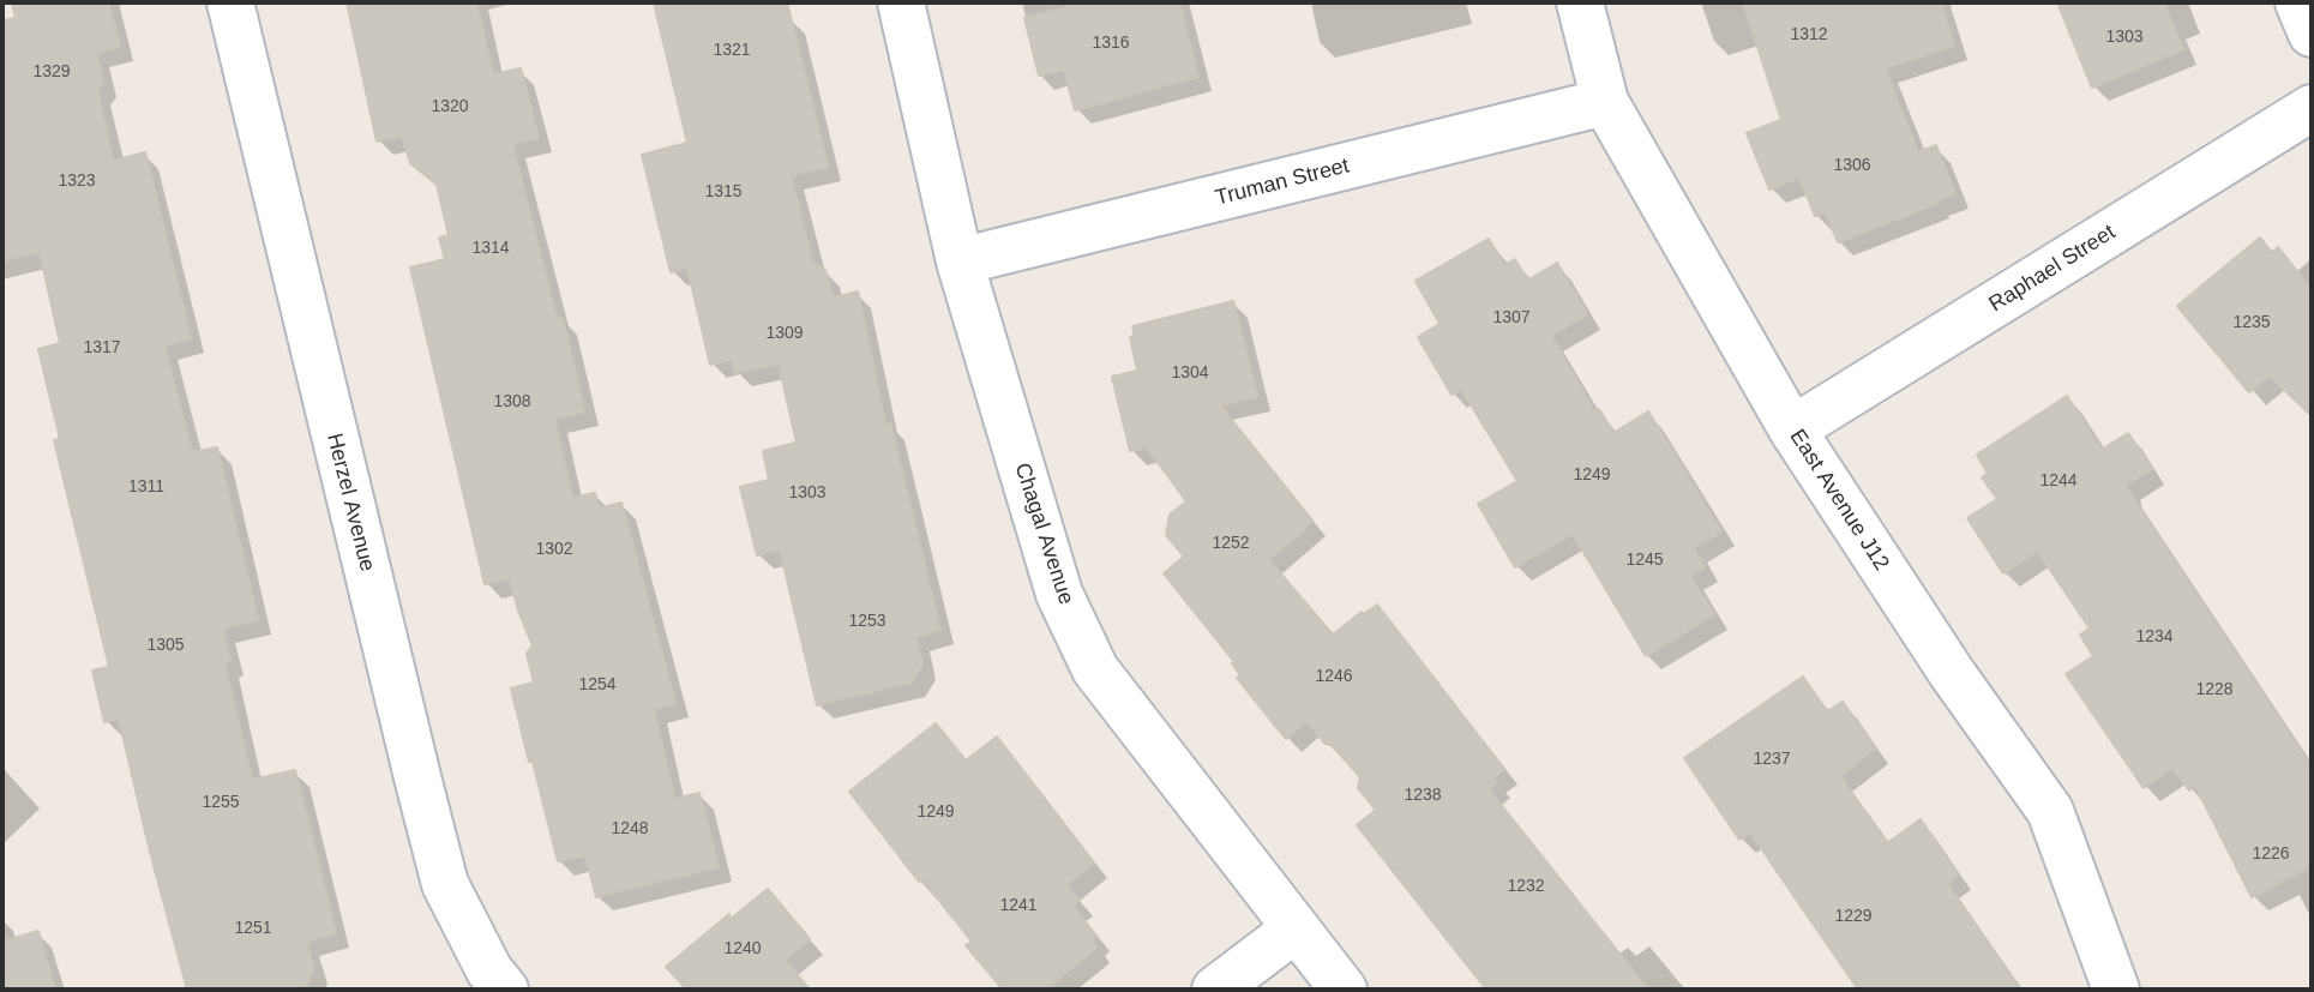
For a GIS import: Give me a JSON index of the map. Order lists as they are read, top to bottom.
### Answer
{
  "streets": {
    "street": [
      "Truman Street",
      "Raphael Street",
      "East Avenue J12",
      "Herzel Avenue",
      "Chagal Avenue"
    ]
  },
  "crossings": [
    ["Truman Street", "East Avenue J12"],
    ["Truman Street", "Chagal Avenue"],
    ["Raphael Street", "East Avenue J12"]
  ],
  "house_numbers": [
    "1312",
    "1303",
    "1316",
    "1321",
    "1329",
    "1320",
    "1306",
    "1323",
    "1315",
    "1314",
    "1307",
    "1235",
    "1309",
    "1317",
    "1304",
    "1308",
    "1249",
    "1244",
    "1311",
    "1303",
    "1252",
    "1302",
    "1245",
    "1253",
    "1234",
    "1305",
    "1246",
    "1254",
    "1228",
    "1237",
    "1238",
    "1255",
    "1249",
    "1248",
    "1226",
    "1232",
    "1241",
    "1229",
    "1251",
    "1240"
  ]
}
